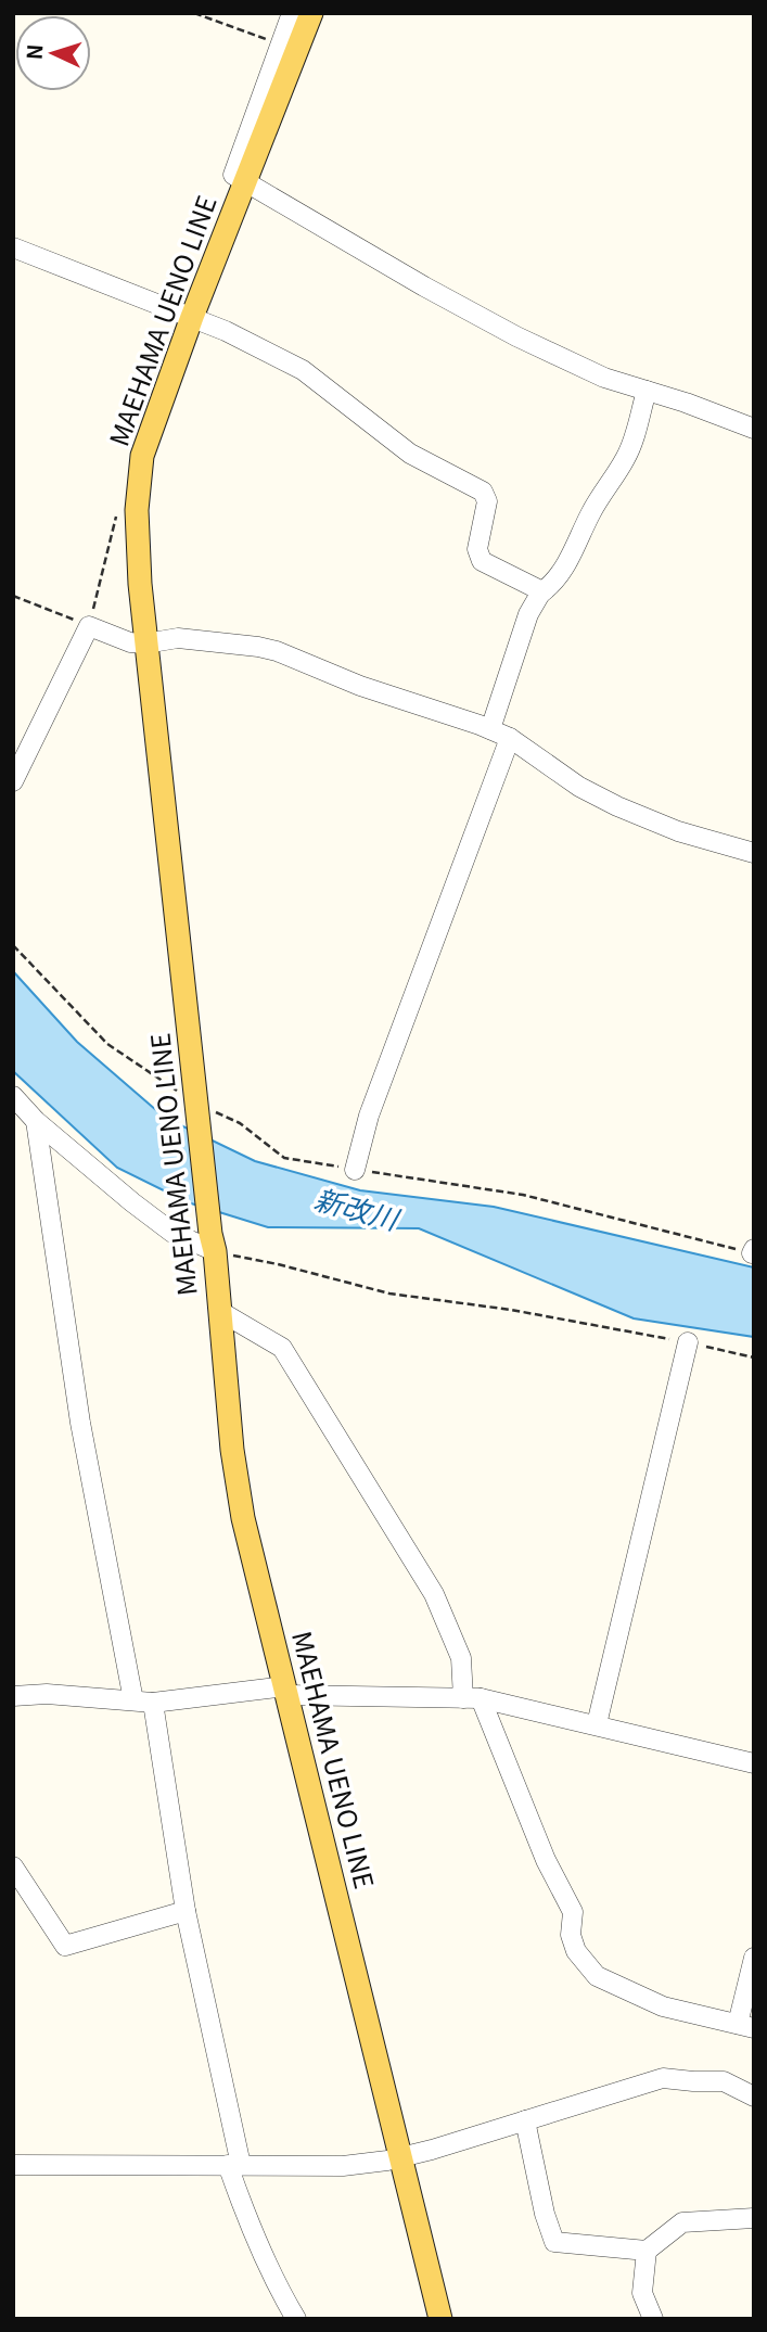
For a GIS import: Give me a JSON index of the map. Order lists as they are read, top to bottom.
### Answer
{
  "streets": {
    "main road": ["MAEHAMA UENO LINE"]
  },
  "water": ["新改川"],
  "north": "left"
}
